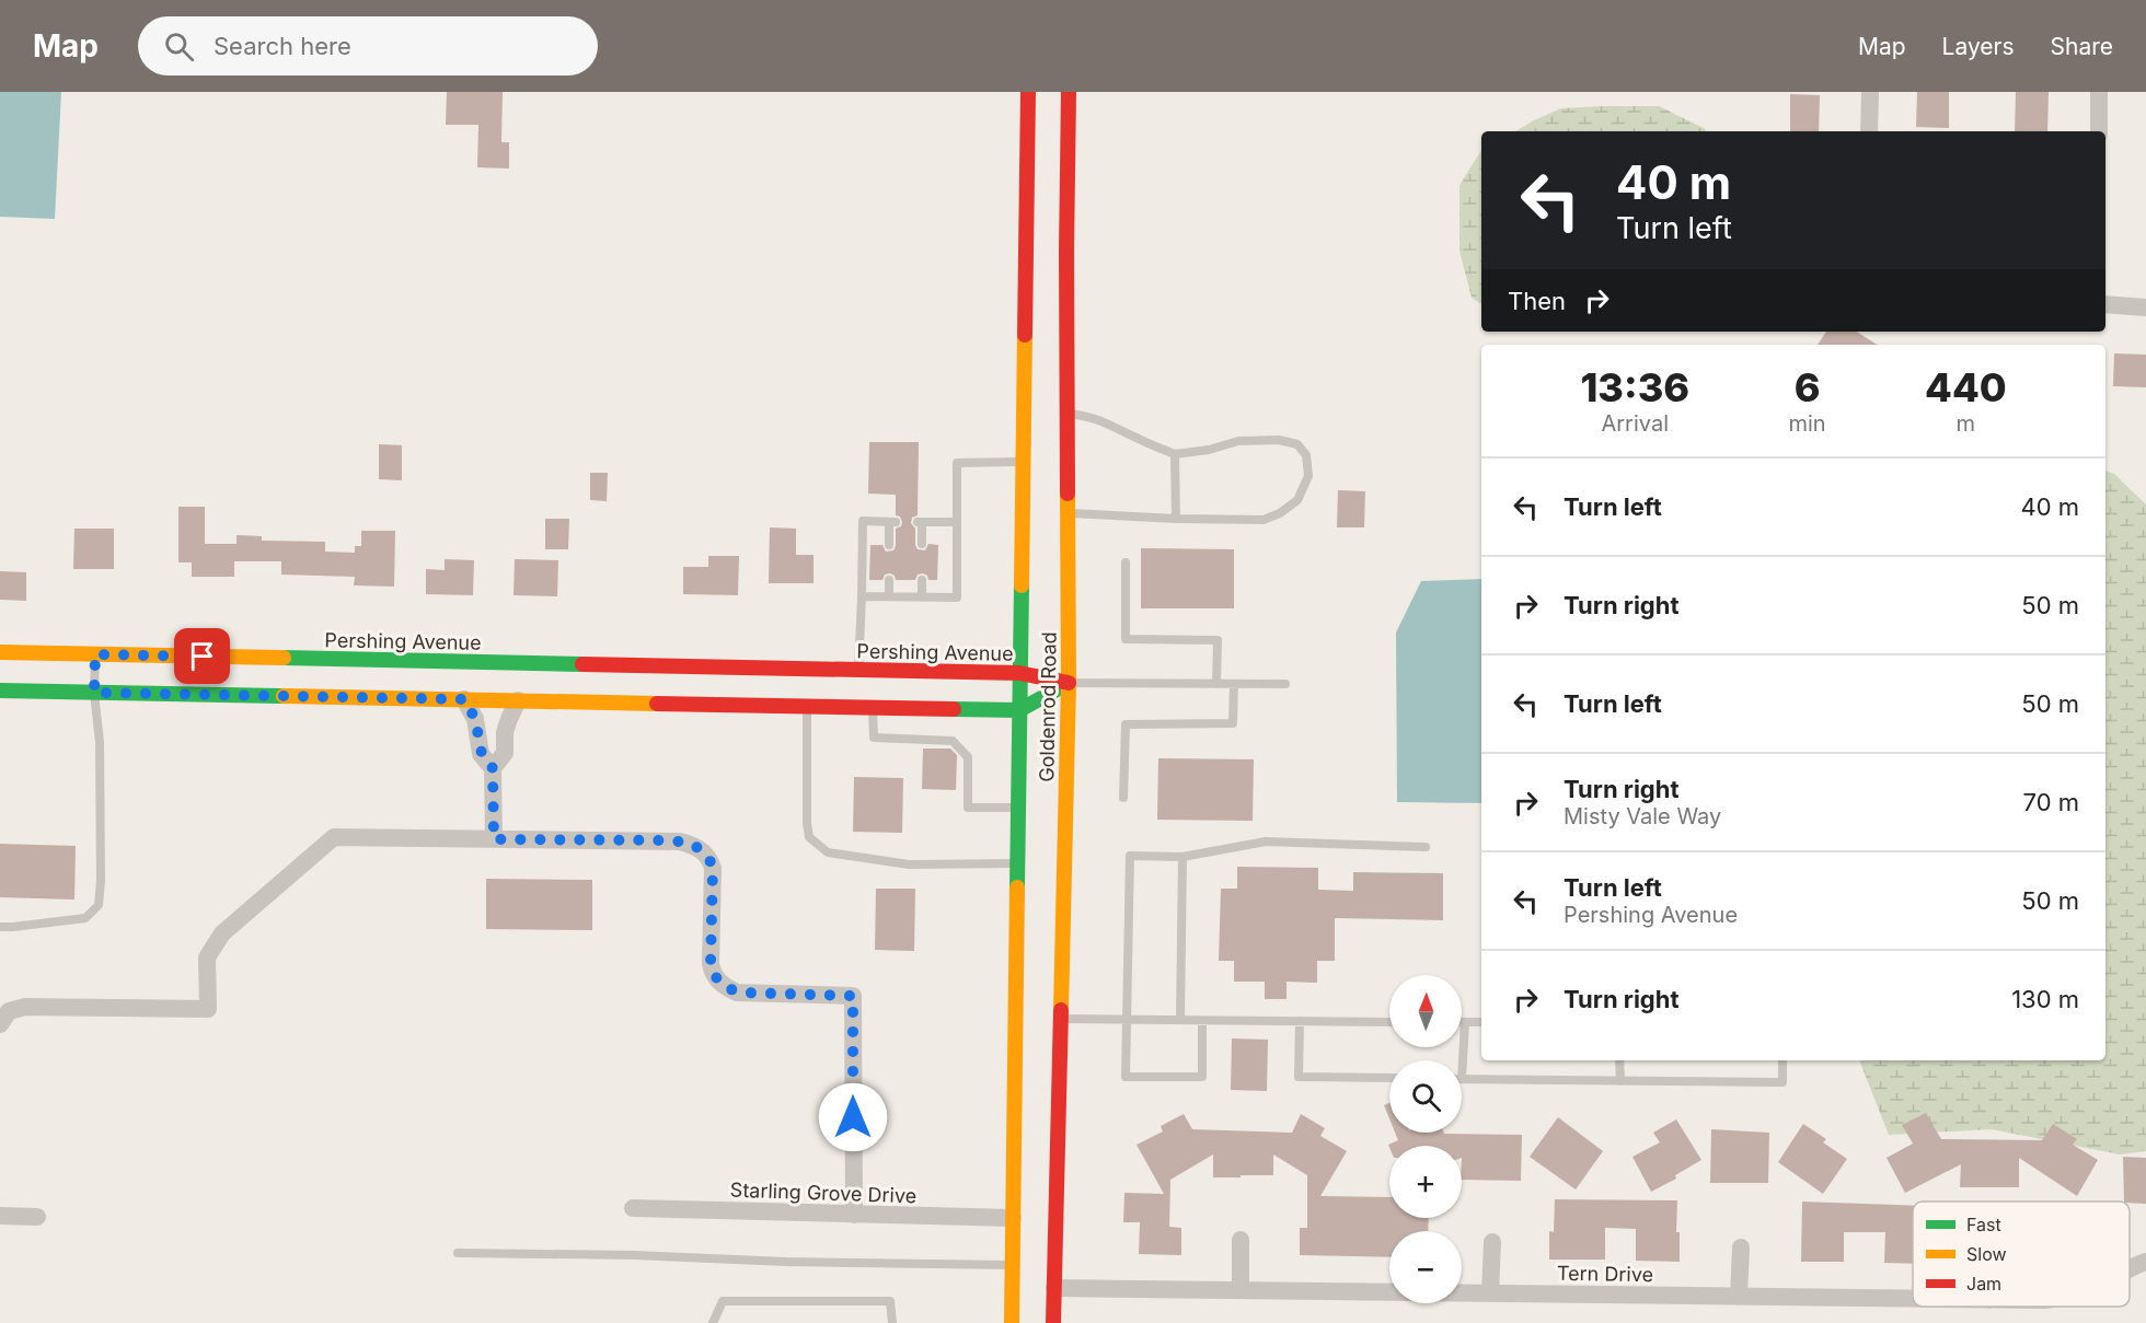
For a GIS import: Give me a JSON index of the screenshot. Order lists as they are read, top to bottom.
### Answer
{
  "streets": {
    "main road": ["Pershing Avenue", "Goldenrod Road"],
    "street": ["Starling Grove Drive", "Tern Drive"]
  },
  "crossings": [
    ["Pershing Avenue", "Goldenrod Road"],
    ["Goldenrod Road", "Starling Grove Drive"],
    ["Goldenrod Road", "Tern Drive"]
  ],
  "legend": ["Fast", "Slow", "Jam"],
  "north": "top",
  "page": {
    "header": "Map",
    "search": "Search here",
    "nav": ["Map", "Layers", "Share"],
    "turn": ["40 m", "Turn left"],
    "then": "Then",
    "eta": [
      "13:36",
      "Arrival",
      "6",
      "min",
      "440",
      "m"
    ],
    "list": [
      {
        "name": "Turn left",
        "value": "40 m"
      },
      {
        "name": "Turn right",
        "value": "50 m"
      },
      {
        "name": "Turn left",
        "value": "50 m"
      },
      {
        "name": "Turn right",
        "note": "Misty Vale Way",
        "value": "70 m"
      },
      {
        "name": "Turn left",
        "note": "Pershing Avenue",
        "value": "50 m"
      },
      {
        "name": "Turn right",
        "value": "130 m"
      }
    ],
    "map_buttons": ["+", "−"]
  }
}
